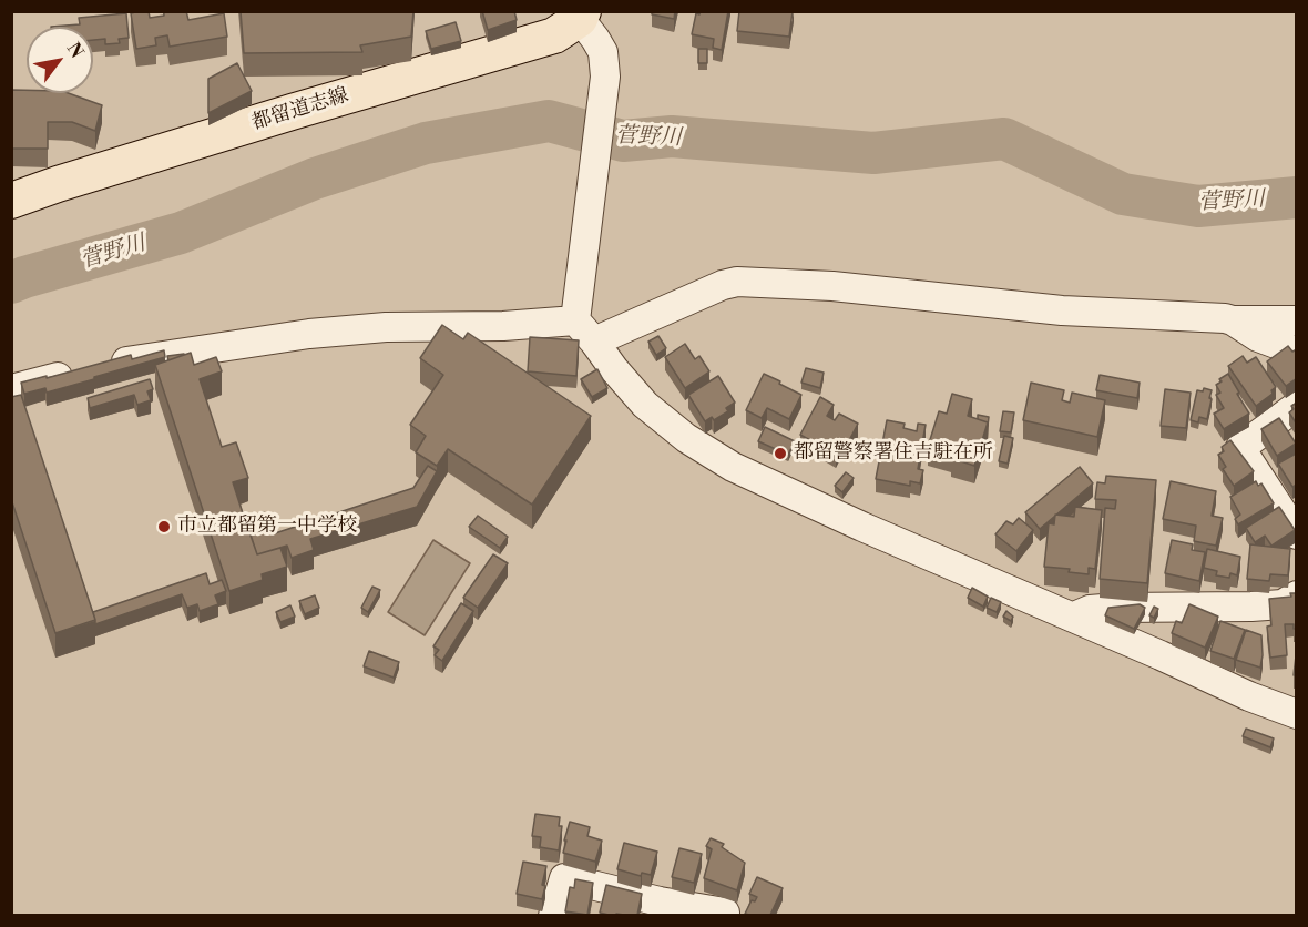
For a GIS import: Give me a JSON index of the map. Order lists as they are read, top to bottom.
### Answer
{
  "streets": {
    "main road": ["都留道志線"]
  },
  "water": ["菅野川"],
  "places": ["都留警察署住吉駐在所", "市立都留第一中学校"],
  "north": "top right"
}
